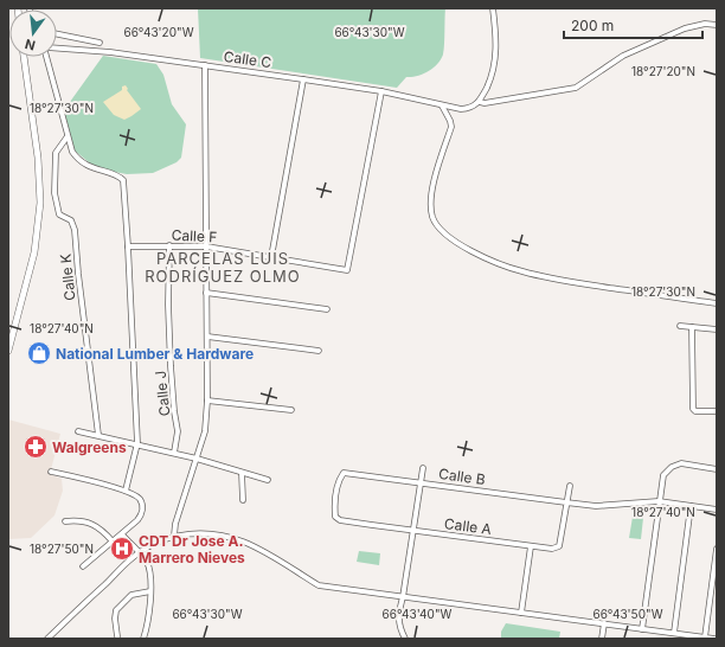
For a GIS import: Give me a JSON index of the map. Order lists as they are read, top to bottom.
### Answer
{
  "streets": {
    "street": [
      "Calle C",
      "Calle F",
      "Calle K",
      "Calle J",
      "Calle B",
      "Calle A"
    ]
  },
  "crossings": [
    ["Calle C", "Calle F"],
    ["Calle F", "Calle J"],
    ["Calle B", "Calle A"]
  ],
  "districts": ["PARCELAS LUIS RODRÍGUEZ OLMO"],
  "places": {
    "shop": ["National Lumber & Hardware"],
    "pharmacy": ["Walgreens"],
    "hospital": ["CDT Dr Jose A. Marrero Nieves"]
  },
  "scale_bar": "200 m",
  "north": "bottom",
  "coordinates": [
    "66°43'20\"W",
    "66°43'30\"W",
    "18°27'20\"N",
    "18°27'30\"N",
    "18°27'40\"N",
    "18°27'50\"N",
    "66°43'40\"W",
    "66°43'50\"W"
  ]
}
